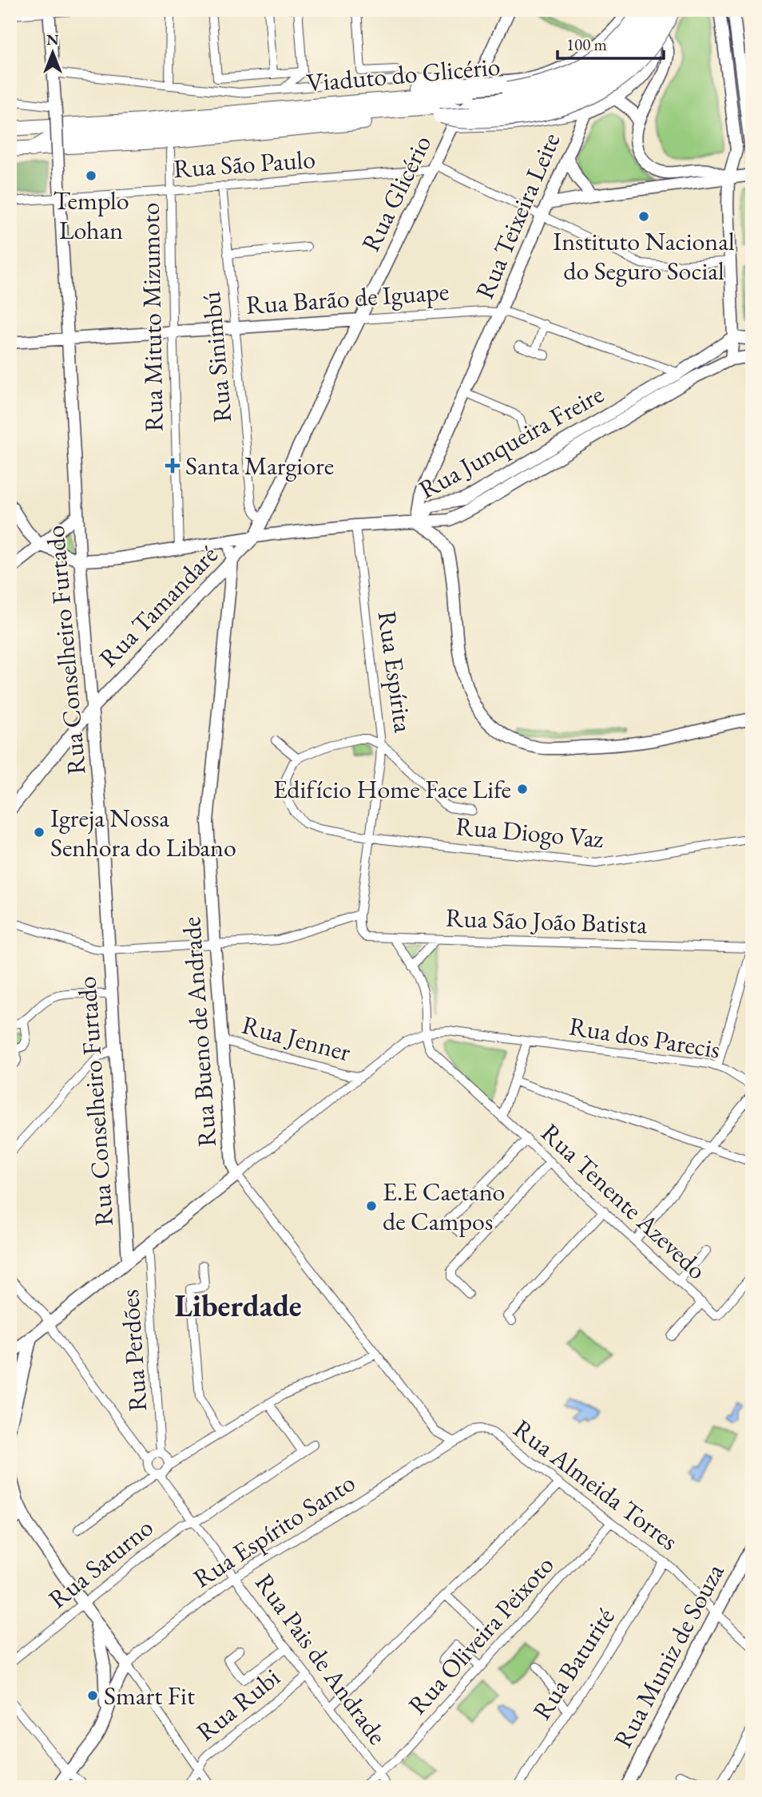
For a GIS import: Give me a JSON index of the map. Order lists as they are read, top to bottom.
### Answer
{
  "streets": {
    "highway": ["Viaduto do Glicério"],
    "street": [
      "Rua São Paulo",
      "Rua Glicério",
      "Rua Teixeira Leite",
      "Rua Barão de Iguape",
      "Rua Mituto Mizumoto",
      "Rua Sinimbú",
      "Rua Junqueira Freire",
      "Rua Tamandaré",
      "Rua Conselheiro Furtado",
      "Rua Espírita",
      "Rua Diogo Vaz",
      "Rua São João Batista",
      "Rua Bueno de Andrade",
      "Rua dos Parecis",
      "Rua Jenner",
      "Rua Tenente Azevedo",
      "Rua Perdões",
      "Rua Almeida Torres",
      "Rua Espírito Santo",
      "Rua Saturno",
      "Rua Oliveira Peixoto",
      "Rua Muniz de Souza",
      "Rua Pais de Andrade",
      "Rua Baturité",
      "Rua Rubi"
    ]
  },
  "crossings": [
    ["Viaduto do Glicério", "Rua Glicério"],
    ["Viaduto do Glicério", "Rua Mituto Mizumoto"],
    ["Rua São Paulo", "Rua Glicério"],
    ["Rua São Paulo", "Rua Teixeira Leite"],
    ["Rua São Paulo", "Rua Mituto Mizumoto"],
    ["Rua São Paulo", "Rua Sinimbú"],
    ["Rua São Paulo", "Rua Conselheiro Furtado"],
    ["Rua Glicério", "Rua Barão de Iguape"],
    ["Rua Glicério", "Rua Sinimbú"],
    ["Rua Glicério", "Rua Tamandaré"],
    ["Rua Teixeira Leite", "Rua Barão de Iguape"],
    ["Rua Teixeira Leite", "Rua Junqueira Freire"],
    ["Rua Barão de Iguape", "Rua Mituto Mizumoto"],
    ["Rua Barão de Iguape", "Rua Sinimbú"],
    ["Rua Barão de Iguape", "Rua Junqueira Freire"],
    ["Rua Barão de Iguape", "Rua Conselheiro Furtado"],
    ["Rua Tamandaré", "Rua Conselheiro Furtado"],
    ["Rua Tamandaré", "Rua Bueno de Andrade"],
    ["Rua Espírita", "Rua Diogo Vaz"],
    ["Rua Bueno de Andrade", "Rua Jenner"],
    ["Rua Bueno de Andrade", "Rua Almeida Torres"],
    ["Rua Bueno de Andrade", "Rua Espírito Santo"],
    ["Rua dos Parecis", "Rua Tenente Azevedo"],
    ["Rua Perdões", "Rua Pais de Andrade"],
    ["Rua Almeida Torres", "Rua Espírito Santo"],
    ["Rua Almeida Torres", "Rua Oliveira Peixoto"],
    ["Rua Almeida Torres", "Rua Muniz de Souza"],
    ["Rua Almeida Torres", "Rua Baturité"],
    ["Rua Espírito Santo", "Rua Pais de Andrade"],
    ["Rua Saturno", "Rua Pais de Andrade"],
    ["Rua Oliveira Peixoto", "Rua Pais de Andrade"],
    ["Rua Pais de Andrade", "Rua Rubi"]
  ],
  "districts": ["Liberdade"],
  "places": {
    "other": [
      "Templo Lohan",
      "Instituto Nacional do Seguro Social",
      "Edifício Home Face Life",
      "Igreja Nossa Senhora do Libano",
      "E.E Caetano de Campos",
      "Smart Fit"
    ],
    "health": ["Santa Margiore"]
  },
  "scale_bar": "100 m",
  "north": "top"
}
